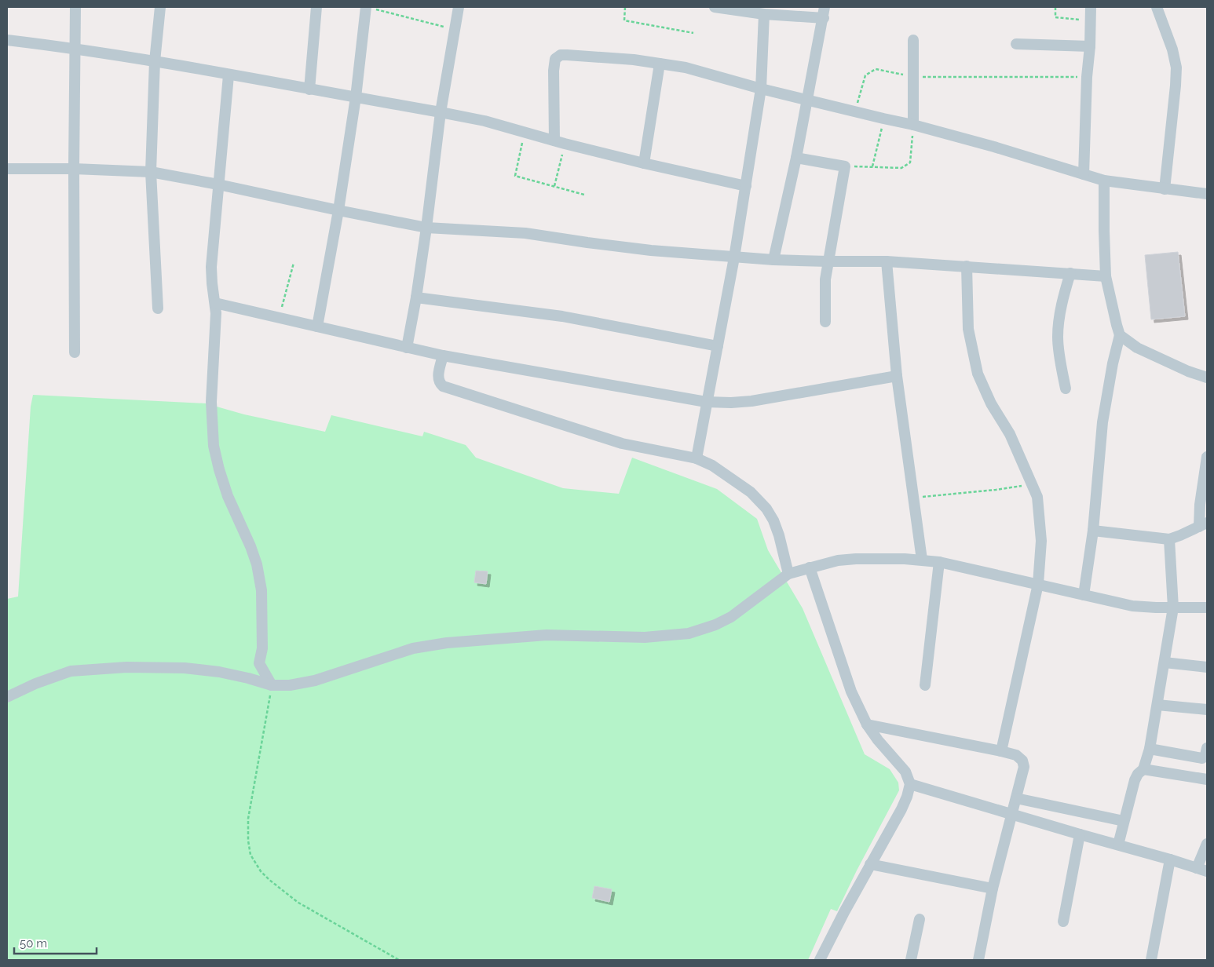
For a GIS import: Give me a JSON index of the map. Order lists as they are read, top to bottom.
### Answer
{
  "scale_bar": "50 m"
}
